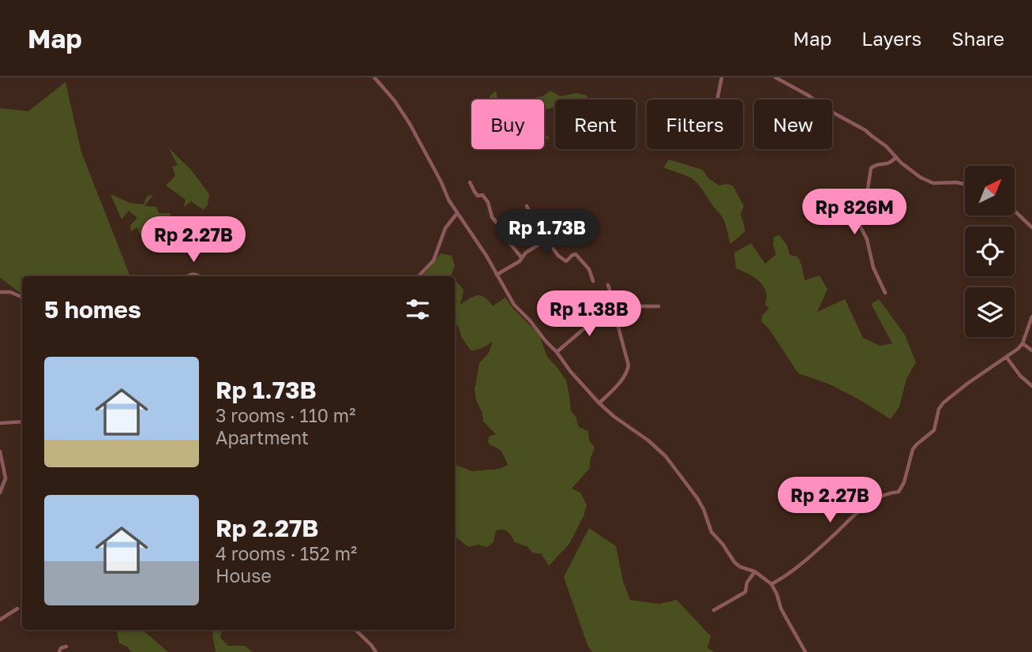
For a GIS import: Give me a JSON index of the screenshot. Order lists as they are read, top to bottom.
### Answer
{
  "north": "top right",
  "page": {
    "header": "Map",
    "nav": ["Map", "Layers", "Share"],
    "chip": [
      "Buy",
      "Rent",
      "Filters",
      "New"
    ],
    "price": [
      "Rp 826M",
      "Rp 1.73B",
      "Rp 2.27B",
      "Rp 1.38B",
      "Rp 2.27B"
    ],
    "heading": "5 homes",
    "list": [
      {
        "name": "Rp 1.73B",
        "note": "3 rooms · 110 m² · Apartment"
      },
      {
        "name": "Rp 2.27B",
        "note": "4 rooms · 152 m² · House"
      }
    ]
  }
}
